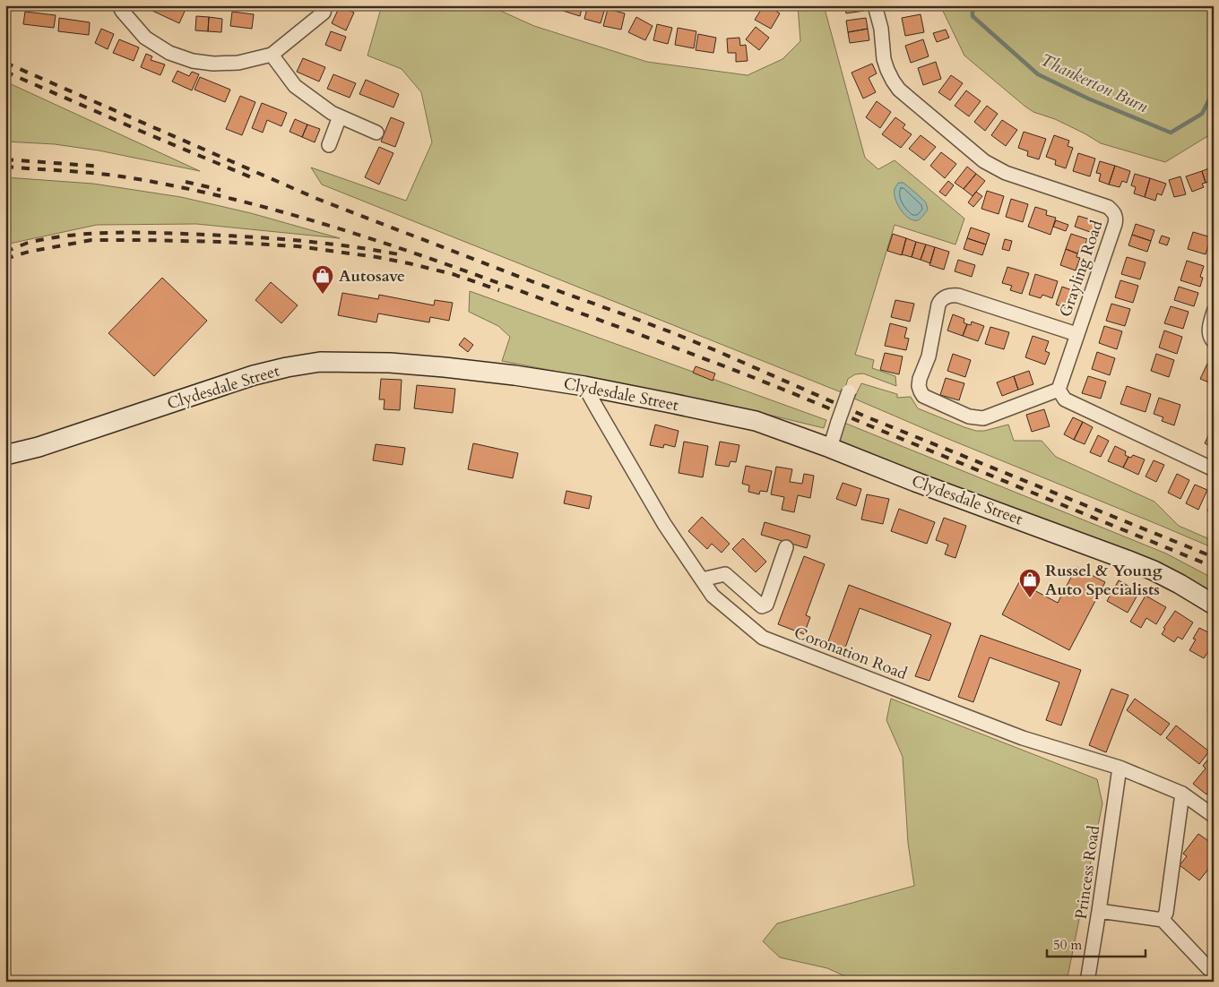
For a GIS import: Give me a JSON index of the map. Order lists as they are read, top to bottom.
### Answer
{
  "streets": {
    "main road": ["Clydesdale Street"],
    "street": ["Grayling Road", "Coronation Road", "Princess Road"]
  },
  "crossings": [
    ["Clydesdale Street", "Coronation Road"],
    ["Coronation Road", "Princess Road"]
  ],
  "water": ["Thankerton Burn"],
  "places": {
    "shop": ["Autosave", "Russel & Young Auto Specialists"]
  },
  "scale_bar": "50 m"
}
